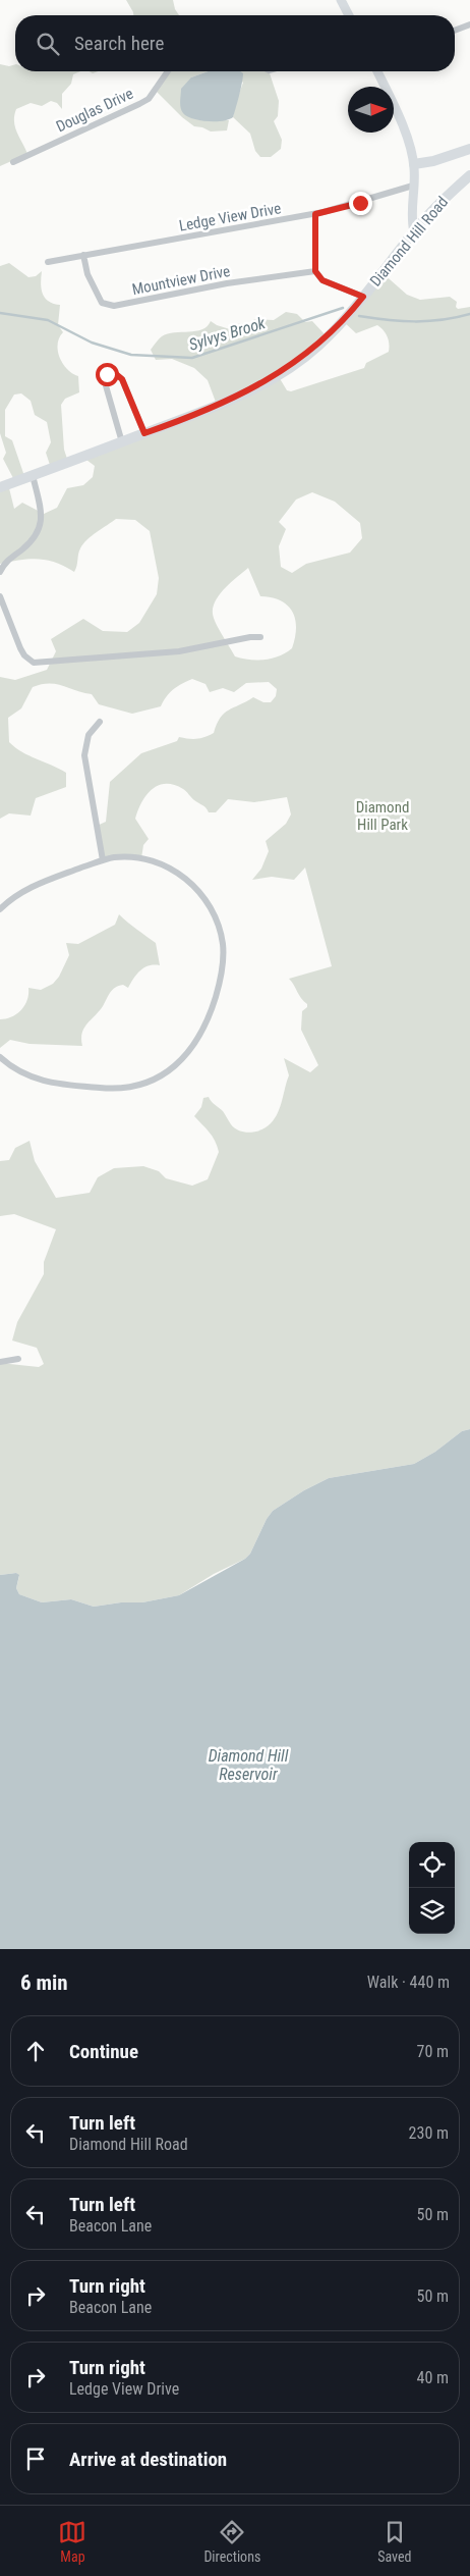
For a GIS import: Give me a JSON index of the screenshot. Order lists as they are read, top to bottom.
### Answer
{
  "streets": {
    "main road": ["Diamond Hill Road"],
    "street": ["Douglas Drive", "Ledge View Drive", "Mountview Drive"]
  },
  "crossings": [
    ["Ledge View Drive", "Mountview Drive"]
  ],
  "water": ["Sylvys Brook", "Diamond Hill Reservoir"],
  "parks": ["Diamond Hill Park"],
  "north": "right",
  "page": {
    "search": "Search here",
    "heading": ["6 min", "Walk · 440 m"],
    "list": [
      ["Continue", "70 m"],
      ["Turn left", "Diamond Hill Road", "230 m"],
      ["Turn left", "Beacon Lane", "50 m"],
      ["Turn right", "Beacon Lane", "50 m"],
      ["Turn right", "Ledge View Drive", "40 m"],
      "Arrive at destination"
    ],
    "nav": ["Map", "Directions", "Saved"]
  }
}
